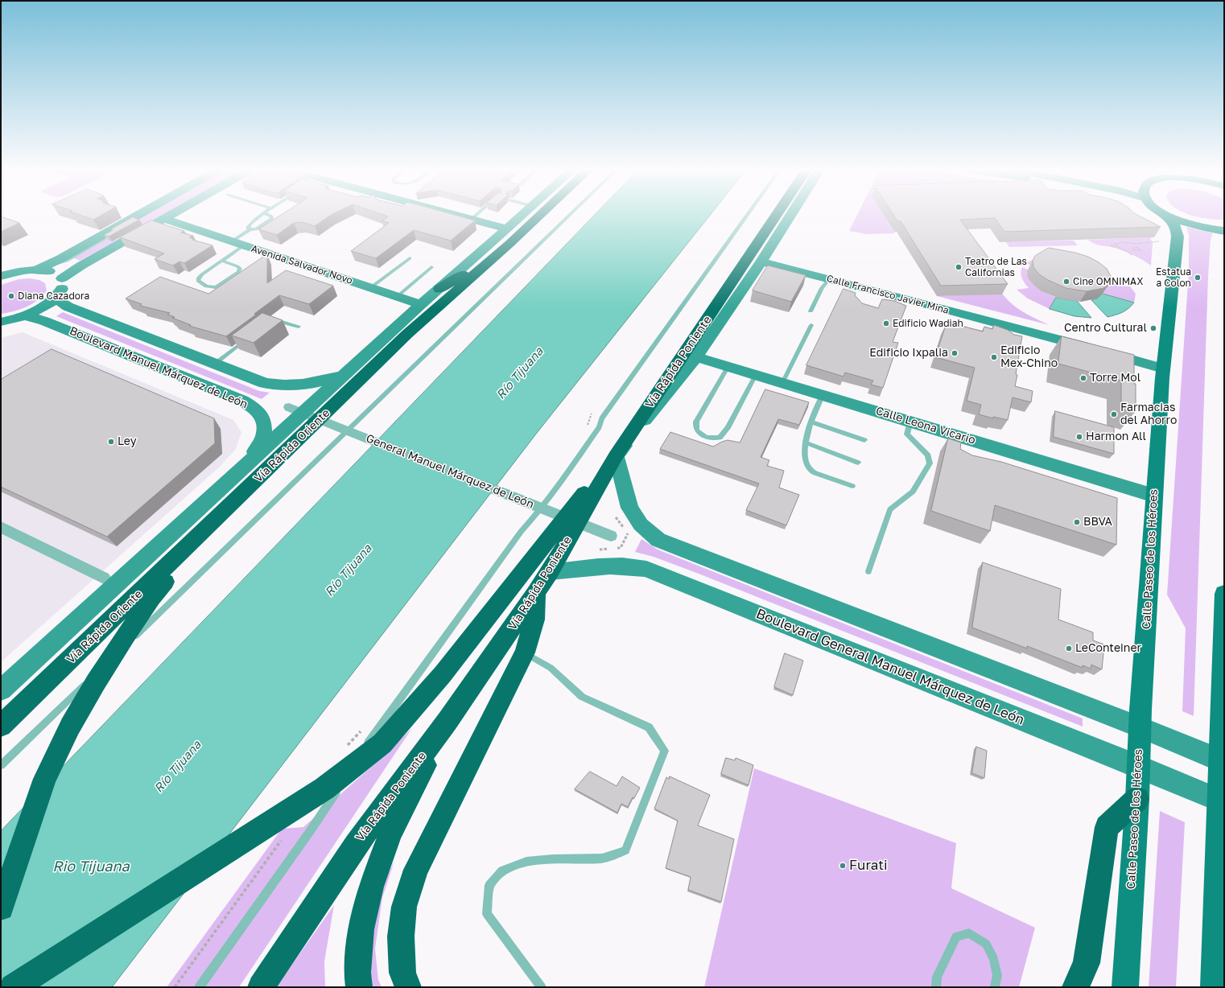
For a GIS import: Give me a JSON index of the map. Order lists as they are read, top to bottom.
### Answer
{
  "streets": {
    "highway": ["Vía Rápida Poniente", "Vía Rápida Oriente"],
    "main road": ["Calle Paseo de los Héroes"],
    "street": [
      "Avenida Salvador Novo",
      "Calle Francisco Javier Mina",
      "Boulevard Manuel Márquez de León",
      "Calle Leona Vicario",
      "General Manuel Márquez de León",
      "Boulevard General Manuel Márquez de León"
    ]
  },
  "crossings": [
    ["Avenida Salvador Novo", "Vía Rápida Oriente"],
    ["Calle Francisco Javier Mina", "Calle Paseo de los Héroes"],
    ["Vía Rápida Poniente", "Boulevard General Manuel Márquez de León"],
    ["Boulevard Manuel Márquez de León", "Vía Rápida Oriente"],
    ["Calle Leona Vicario", "Calle Paseo de los Héroes"],
    ["Calle Paseo de los Héroes", "Boulevard General Manuel Márquez de León"]
  ],
  "water": ["Río Tijuana", "Rio Tijuana"],
  "places": [
    "Teatro de Las Californias",
    "Estatua a Colon",
    "Cine OMNIMAX",
    "Diana Cazadora",
    "Edificio Wadiah",
    "Centro Cultural",
    "Edificio Ixpalia",
    "Edificio Mex-Chino",
    "Torre Mol",
    "Farmacias del Ahorro",
    "Harmon All",
    "Ley",
    "BBVA",
    "LeConteiner",
    "Furati"
  ]
}
